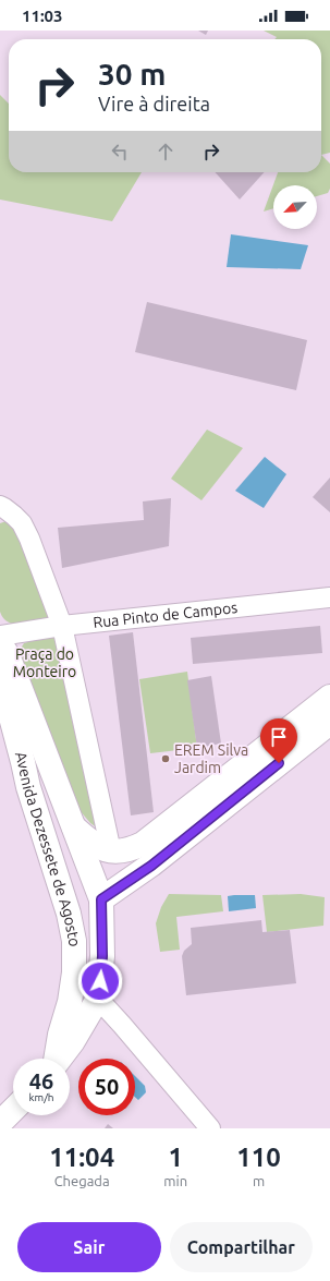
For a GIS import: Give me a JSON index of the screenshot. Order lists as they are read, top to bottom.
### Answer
{
  "streets": {
    "main road": ["Avenida Dezessete de Agosto"],
    "street": ["Rua Pinto de Campos"]
  },
  "parks": ["Praça do Monteiro"],
  "places": ["EREM Silva Jardim"],
  "north": "bottom left",
  "page": {
    "status": "11:03",
    "turn": ["30 m", "Vire à direita"],
    "speed": "46 km/h",
    "limit": "50",
    "eta": [
      "11:04",
      "Chegada",
      "1",
      "min",
      "110",
      "m"
    ],
    "buttons": ["Sair", "Compartilhar"]
  }
}
